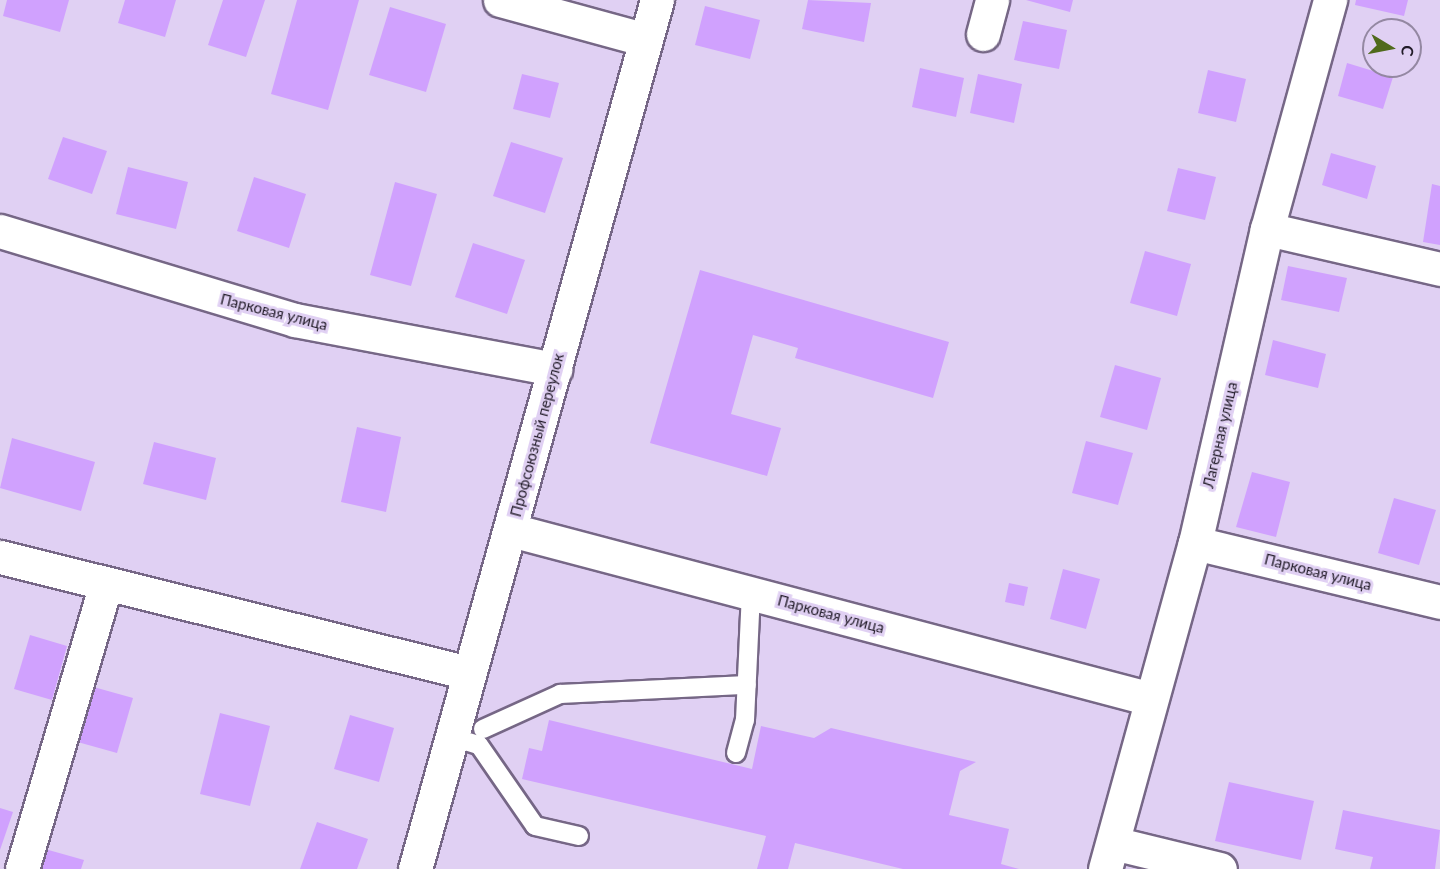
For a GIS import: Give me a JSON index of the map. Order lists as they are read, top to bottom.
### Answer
{
  "streets": {
    "street": ["Парковая улица", "Профсоюзный переулок", "Лагерная улица"]
  },
  "crossings": [
    ["Парковая улица", "Профсоюзный переулок"],
    ["Парковая улица", "Лагерная улица"]
  ],
  "north": "right"
}
